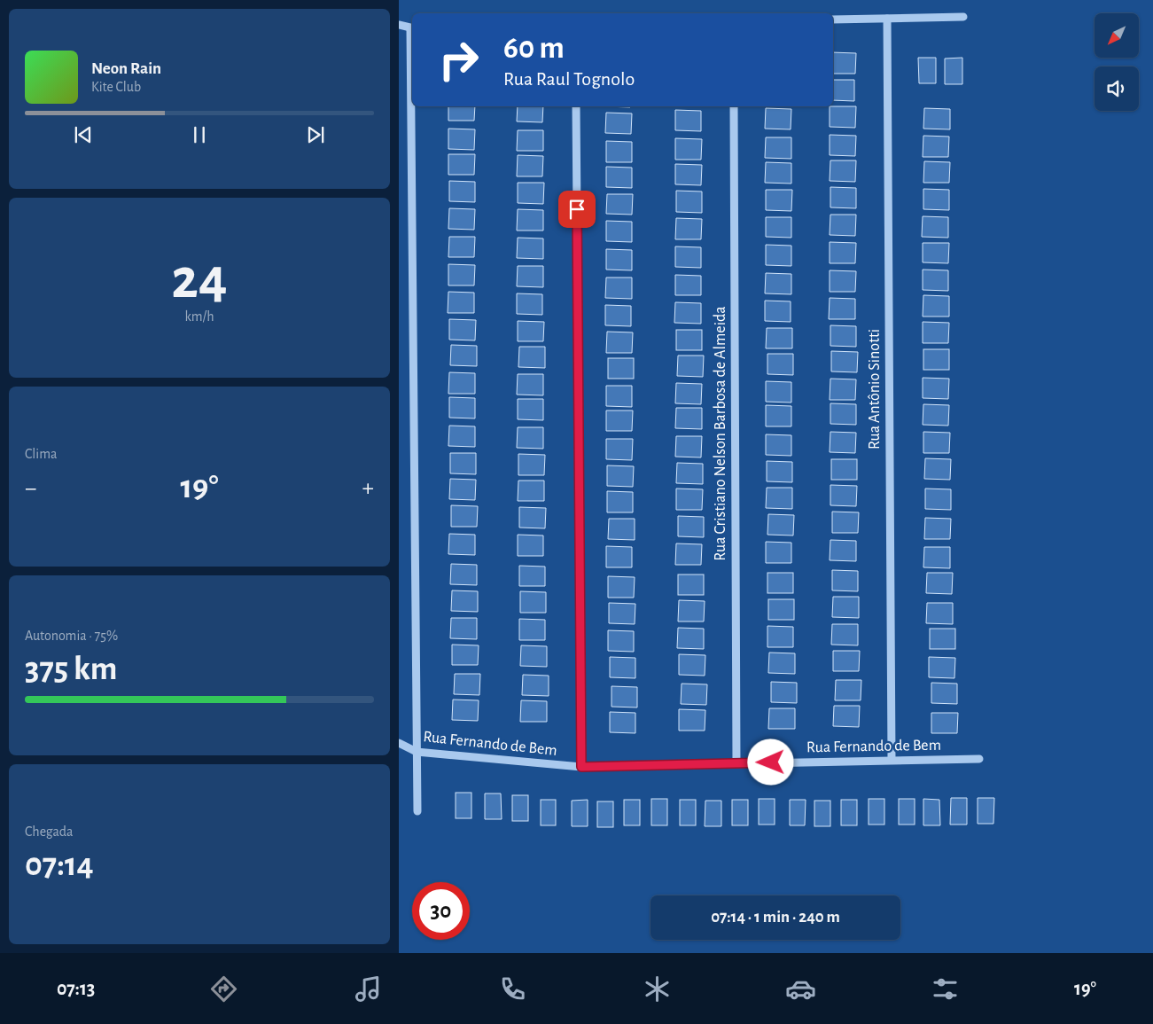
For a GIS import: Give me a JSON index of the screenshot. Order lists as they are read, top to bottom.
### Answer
{
  "streets": {
    "street": ["Rua Antônio Sinotti", "Rua Cristiano Nelson Barbosa de Almeida", "Rua Fernando de Bem"]
  },
  "crossings": [
    ["Rua Antônio Sinotti", "Rua Fernando de Bem"],
    ["Rua Cristiano Nelson Barbosa de Almeida", "Rua Fernando de Bem"]
  ],
  "north": "bottom left",
  "page": {
    "turn": ["60 m", "Rua Raul Tognolo"],
    "song": ["Neon Rain", "Kite Club"],
    "tile": [
      ["24", "km/h"],
      "Clima",
      ["Autonomia · 75%", "375 km"],
      ["Chegada", "07:14"]
    ],
    "heat": ["−", "19°", "+"],
    "limit": "30",
    "trip": "07:14 · 1 min · 240 m",
    "tabs": ["07:13", "19°"]
  }
}
